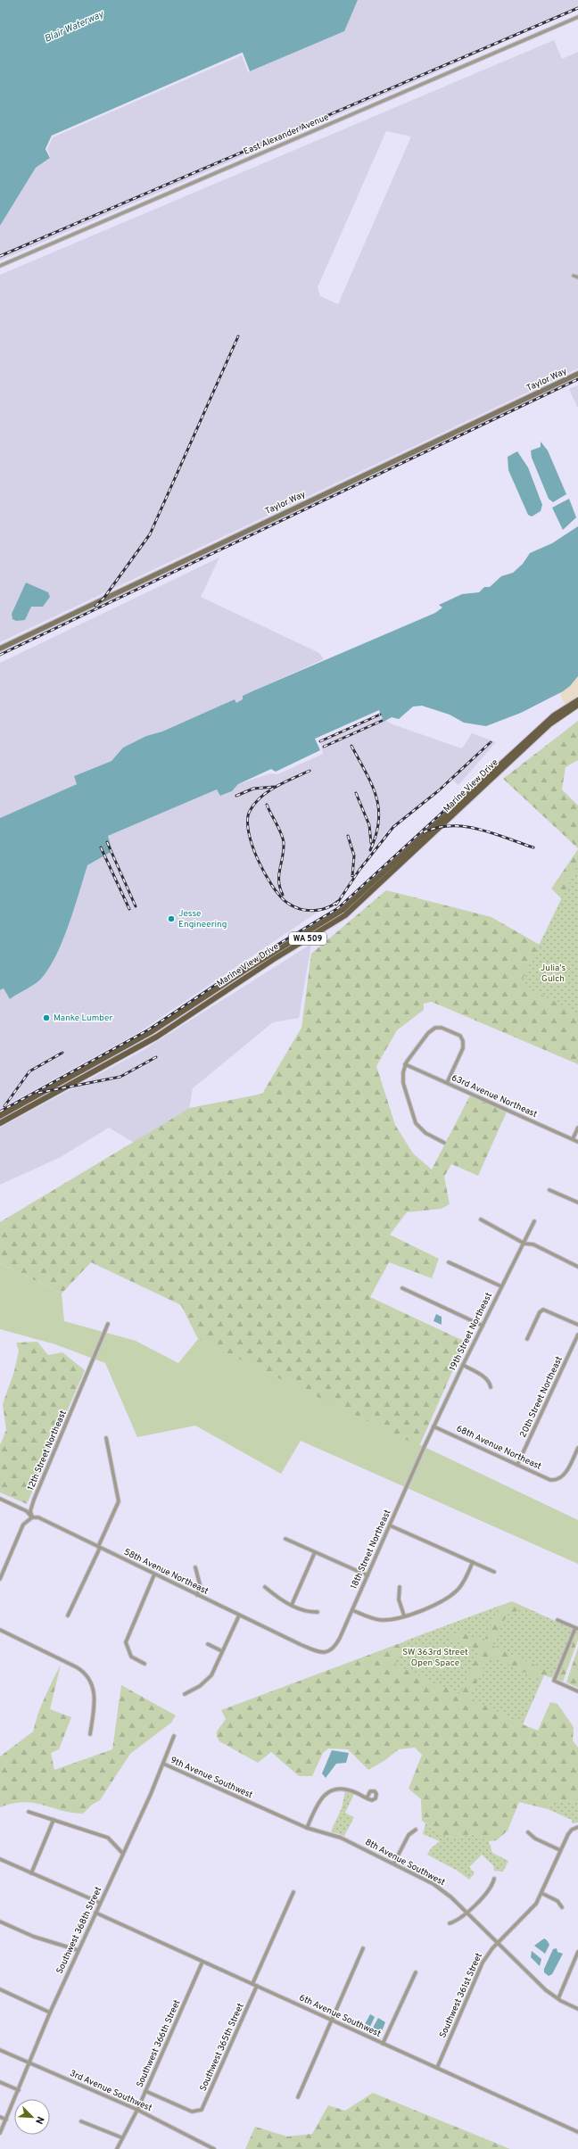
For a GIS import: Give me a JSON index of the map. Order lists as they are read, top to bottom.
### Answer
{
  "streets": {
    "main road": ["Marine View Drive", "WA 509"],
    "street": [
      "East Alexander Avenue",
      "Taylor Way",
      "63rd Avenue Northeast",
      "19th Street Northeast",
      "20th Street Northeast",
      "68th Avenue Northeast",
      "12th Street Northeast",
      "18th Street Northeast",
      "58th Avenue Northeast",
      "9th Avenue Southwest",
      "8th Avenue Southwest",
      "Southwest 368th Street",
      "Southwest 361st Street",
      "6th Avenue Southwest",
      "Southwest 366th Street",
      "Southwest 365th Street",
      "3rd Avenue Southwest"
    ]
  },
  "crossings": [
    ["19th Street Northeast", "68th Avenue Northeast"],
    ["19th Street Northeast", "18th Street Northeast"],
    ["20th Street Northeast", "68th Avenue Northeast"],
    ["12th Street Northeast", "58th Avenue Northeast"],
    ["18th Street Northeast", "58th Avenue Northeast"],
    ["9th Avenue Southwest", "8th Avenue Southwest"],
    ["9th Avenue Southwest", "Southwest 368th Street"],
    ["8th Avenue Southwest", "Southwest 361st Street"],
    ["Southwest 368th Street", "6th Avenue Southwest"],
    ["Southwest 368th Street", "3rd Avenue Southwest"],
    ["Southwest 361st Street", "6th Avenue Southwest"],
    ["6th Avenue Southwest", "Southwest 366th Street"],
    ["6th Avenue Southwest", "Southwest 365th Street"],
    ["Southwest 366th Street", "Southwest 365th Street"],
    ["Southwest 366th Street", "3rd Avenue Southwest"]
  ],
  "water": ["Blair Waterway"],
  "parks": ["Julia's Gulch", "SW 363rd Street Open Space"],
  "places": ["Jesse Engineering", "Manke Lumber"],
  "north": "bottom right"
}
